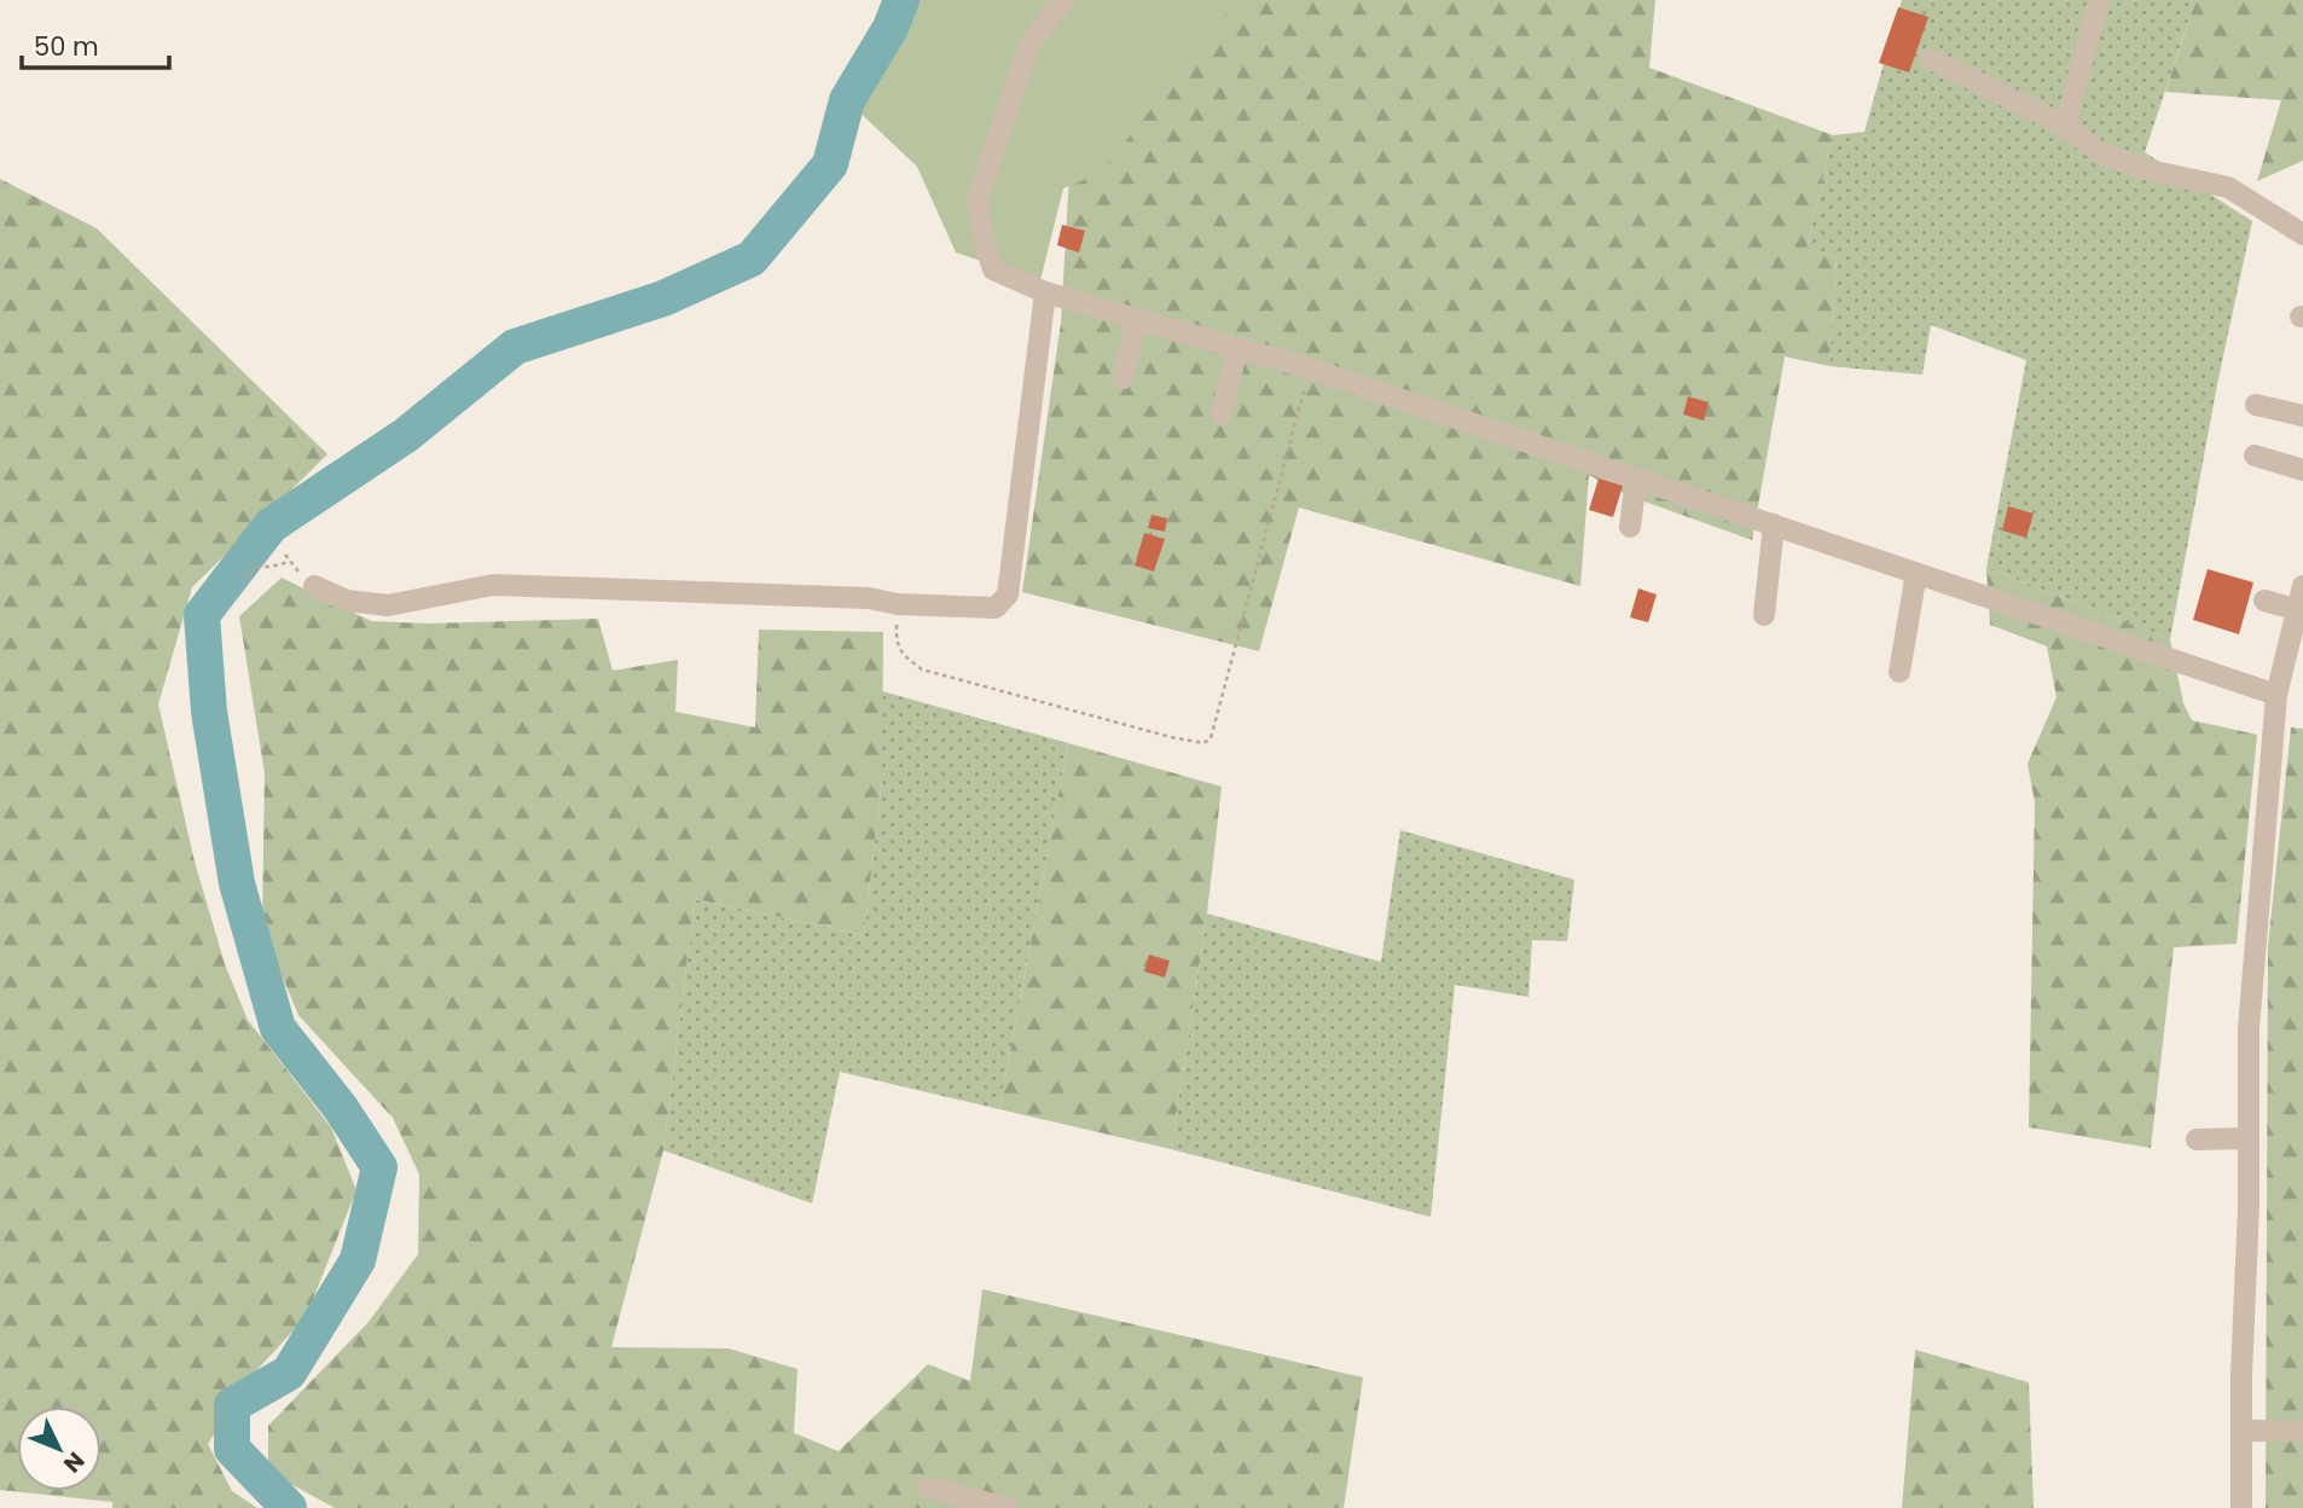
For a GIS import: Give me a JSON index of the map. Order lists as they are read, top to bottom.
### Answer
{
  "scale_bar": "50 m",
  "north": "bottom right"
}
